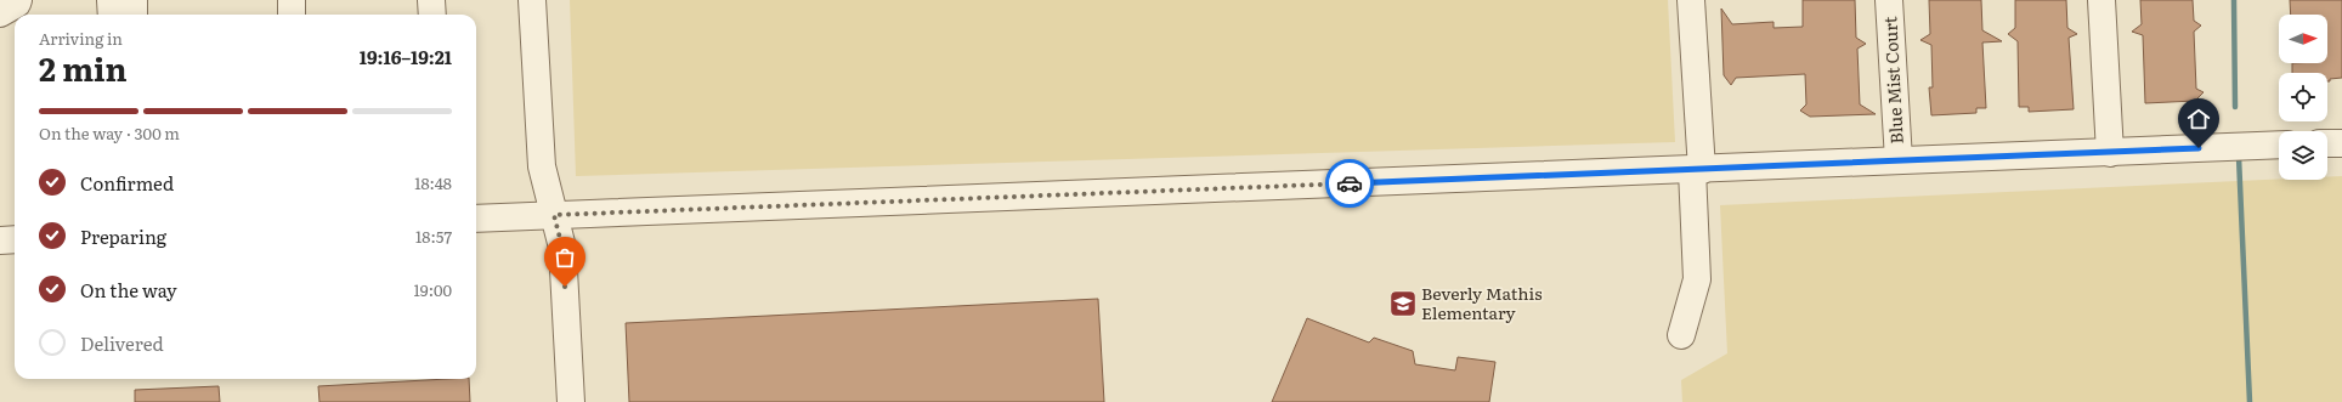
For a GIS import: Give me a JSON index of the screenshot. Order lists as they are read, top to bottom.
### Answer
{
  "streets": {
    "street": ["Blue Mist Court"]
  },
  "places": {
    "school or university": ["Beverly Mathis Elementary"]
  },
  "north": "right",
  "page": {
    "heading": ["2 min", "Arriving in", "19:16–19:21"],
    "bar": "On the way · 300 m",
    "list": [
      ["Confirmed", "18:48"],
      ["Preparing", "18:57"],
      ["On the way", "19:00"],
      "Delivered"
    ]
  }
}
